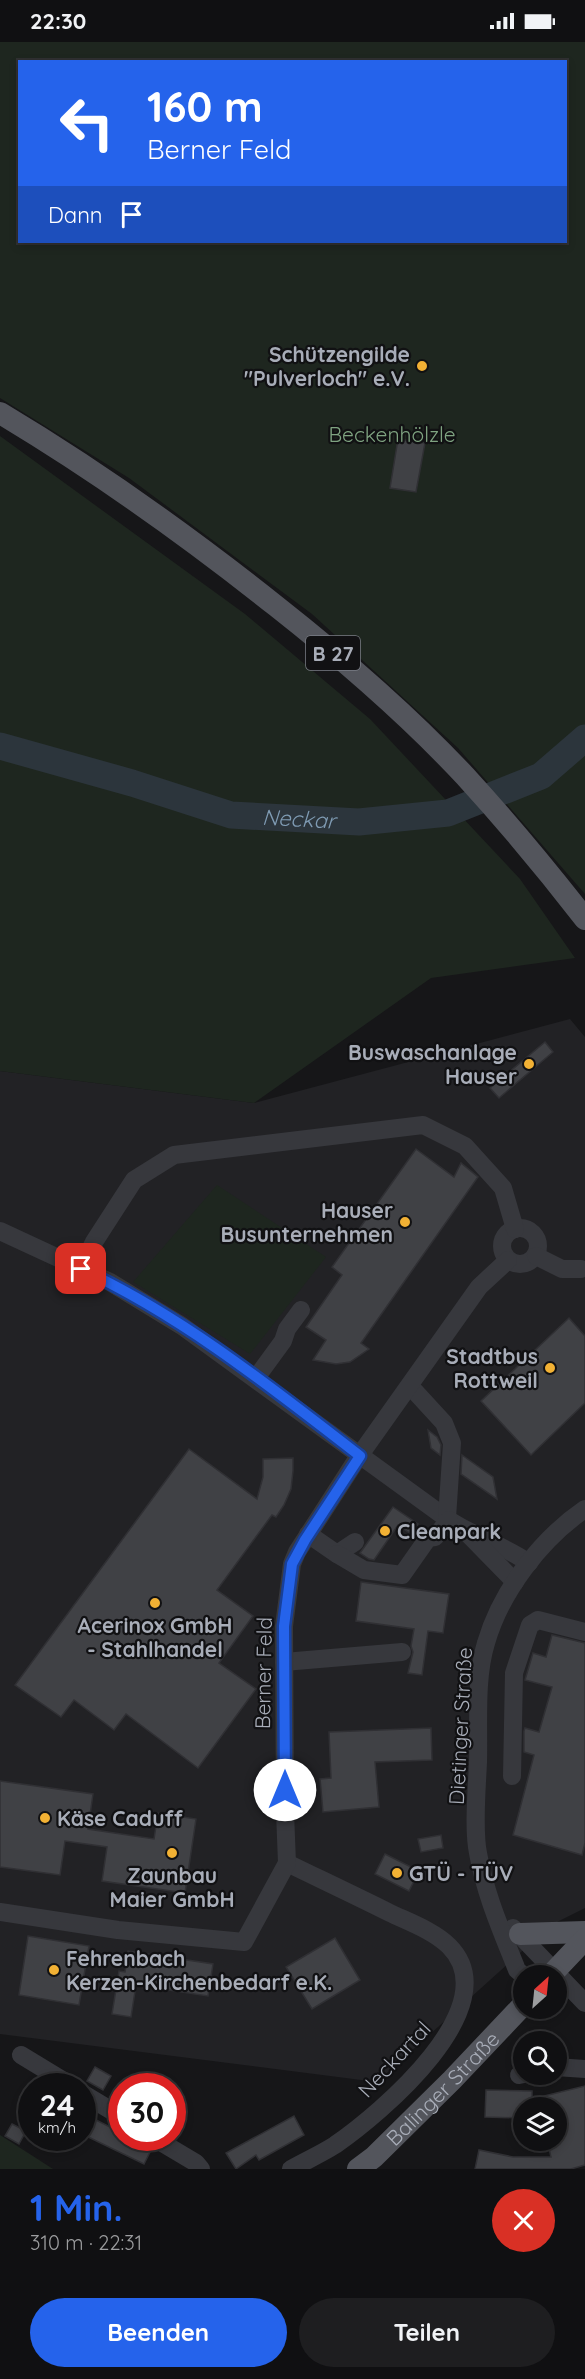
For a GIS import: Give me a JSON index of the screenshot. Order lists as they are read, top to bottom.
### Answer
{
  "streets": {
    "main road": ["B 27", "Balinger Straße"],
    "street": ["Berner Feld", "Dietinger Straße", "Neckartal"]
  },
  "crossings": [
    ["Berner Feld", "Neckartal"]
  ],
  "water": ["Neckar"],
  "parks": ["Beckenhölzle"],
  "places": [
    "Schützengilde \"Pulverloch\" e.V.",
    "Buswaschanlage Hauser",
    "Hauser Busunternehmen",
    "Stadtbus Rottweil",
    "Cleanpark",
    "Acerinox GmbH - Stahlhandel",
    "Käse Caduff",
    "Zaunbau Maier GmbH",
    "GTÜ - TÜV",
    "Fehrenbach Kerzen-Kirchenbedarf e.K."
  ],
  "north": "top right",
  "page": {
    "status": "22:30",
    "turn": ["160 m", "Berner Feld"],
    "then": "Dann",
    "speed": "24 km/h",
    "limit": "30",
    "heading": ["1 Min.", "310 m · 22:31"],
    "buttons": ["Beenden", "Teilen"]
  }
}
